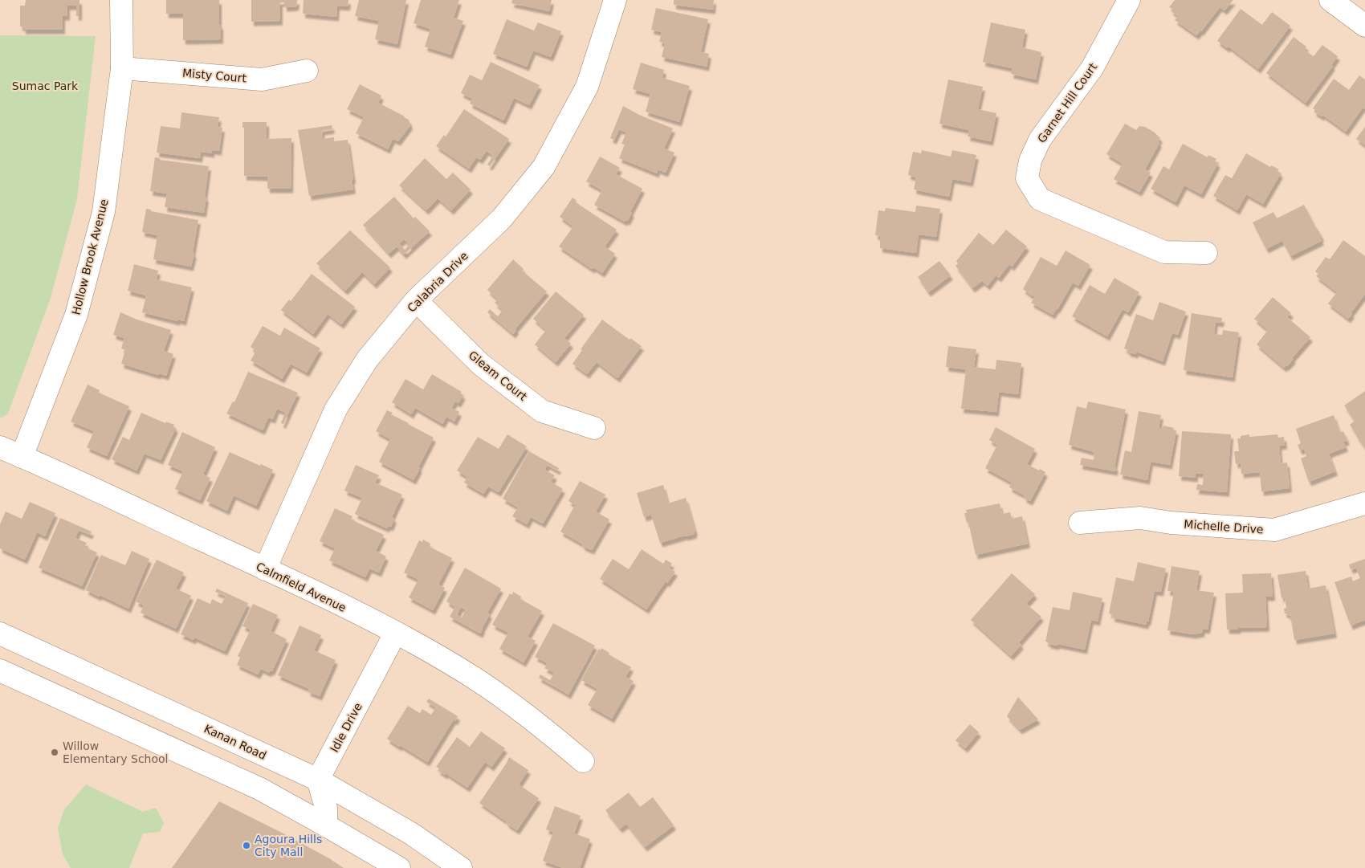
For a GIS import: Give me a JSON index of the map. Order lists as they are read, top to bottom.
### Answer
{
  "streets": {
    "street": [
      "Misty Court",
      "Garnet Hill Court",
      "Hollow Brook Avenue",
      "Calabria Drive",
      "Gleam Court",
      "Michelle Drive",
      "Calmfield Avenue",
      "Idle Drive",
      "Kanan Road"
    ]
  },
  "crossings": [
    ["Misty Court", "Hollow Brook Avenue"],
    ["Hollow Brook Avenue", "Calmfield Avenue"],
    ["Calabria Drive", "Gleam Court"],
    ["Calabria Drive", "Calmfield Avenue"],
    ["Calmfield Avenue", "Idle Drive"],
    ["Idle Drive", "Kanan Road"]
  ],
  "parks": ["Sumac Park"],
  "places": ["Willow Elementary School", "Agoura Hills City Mall"]
}
